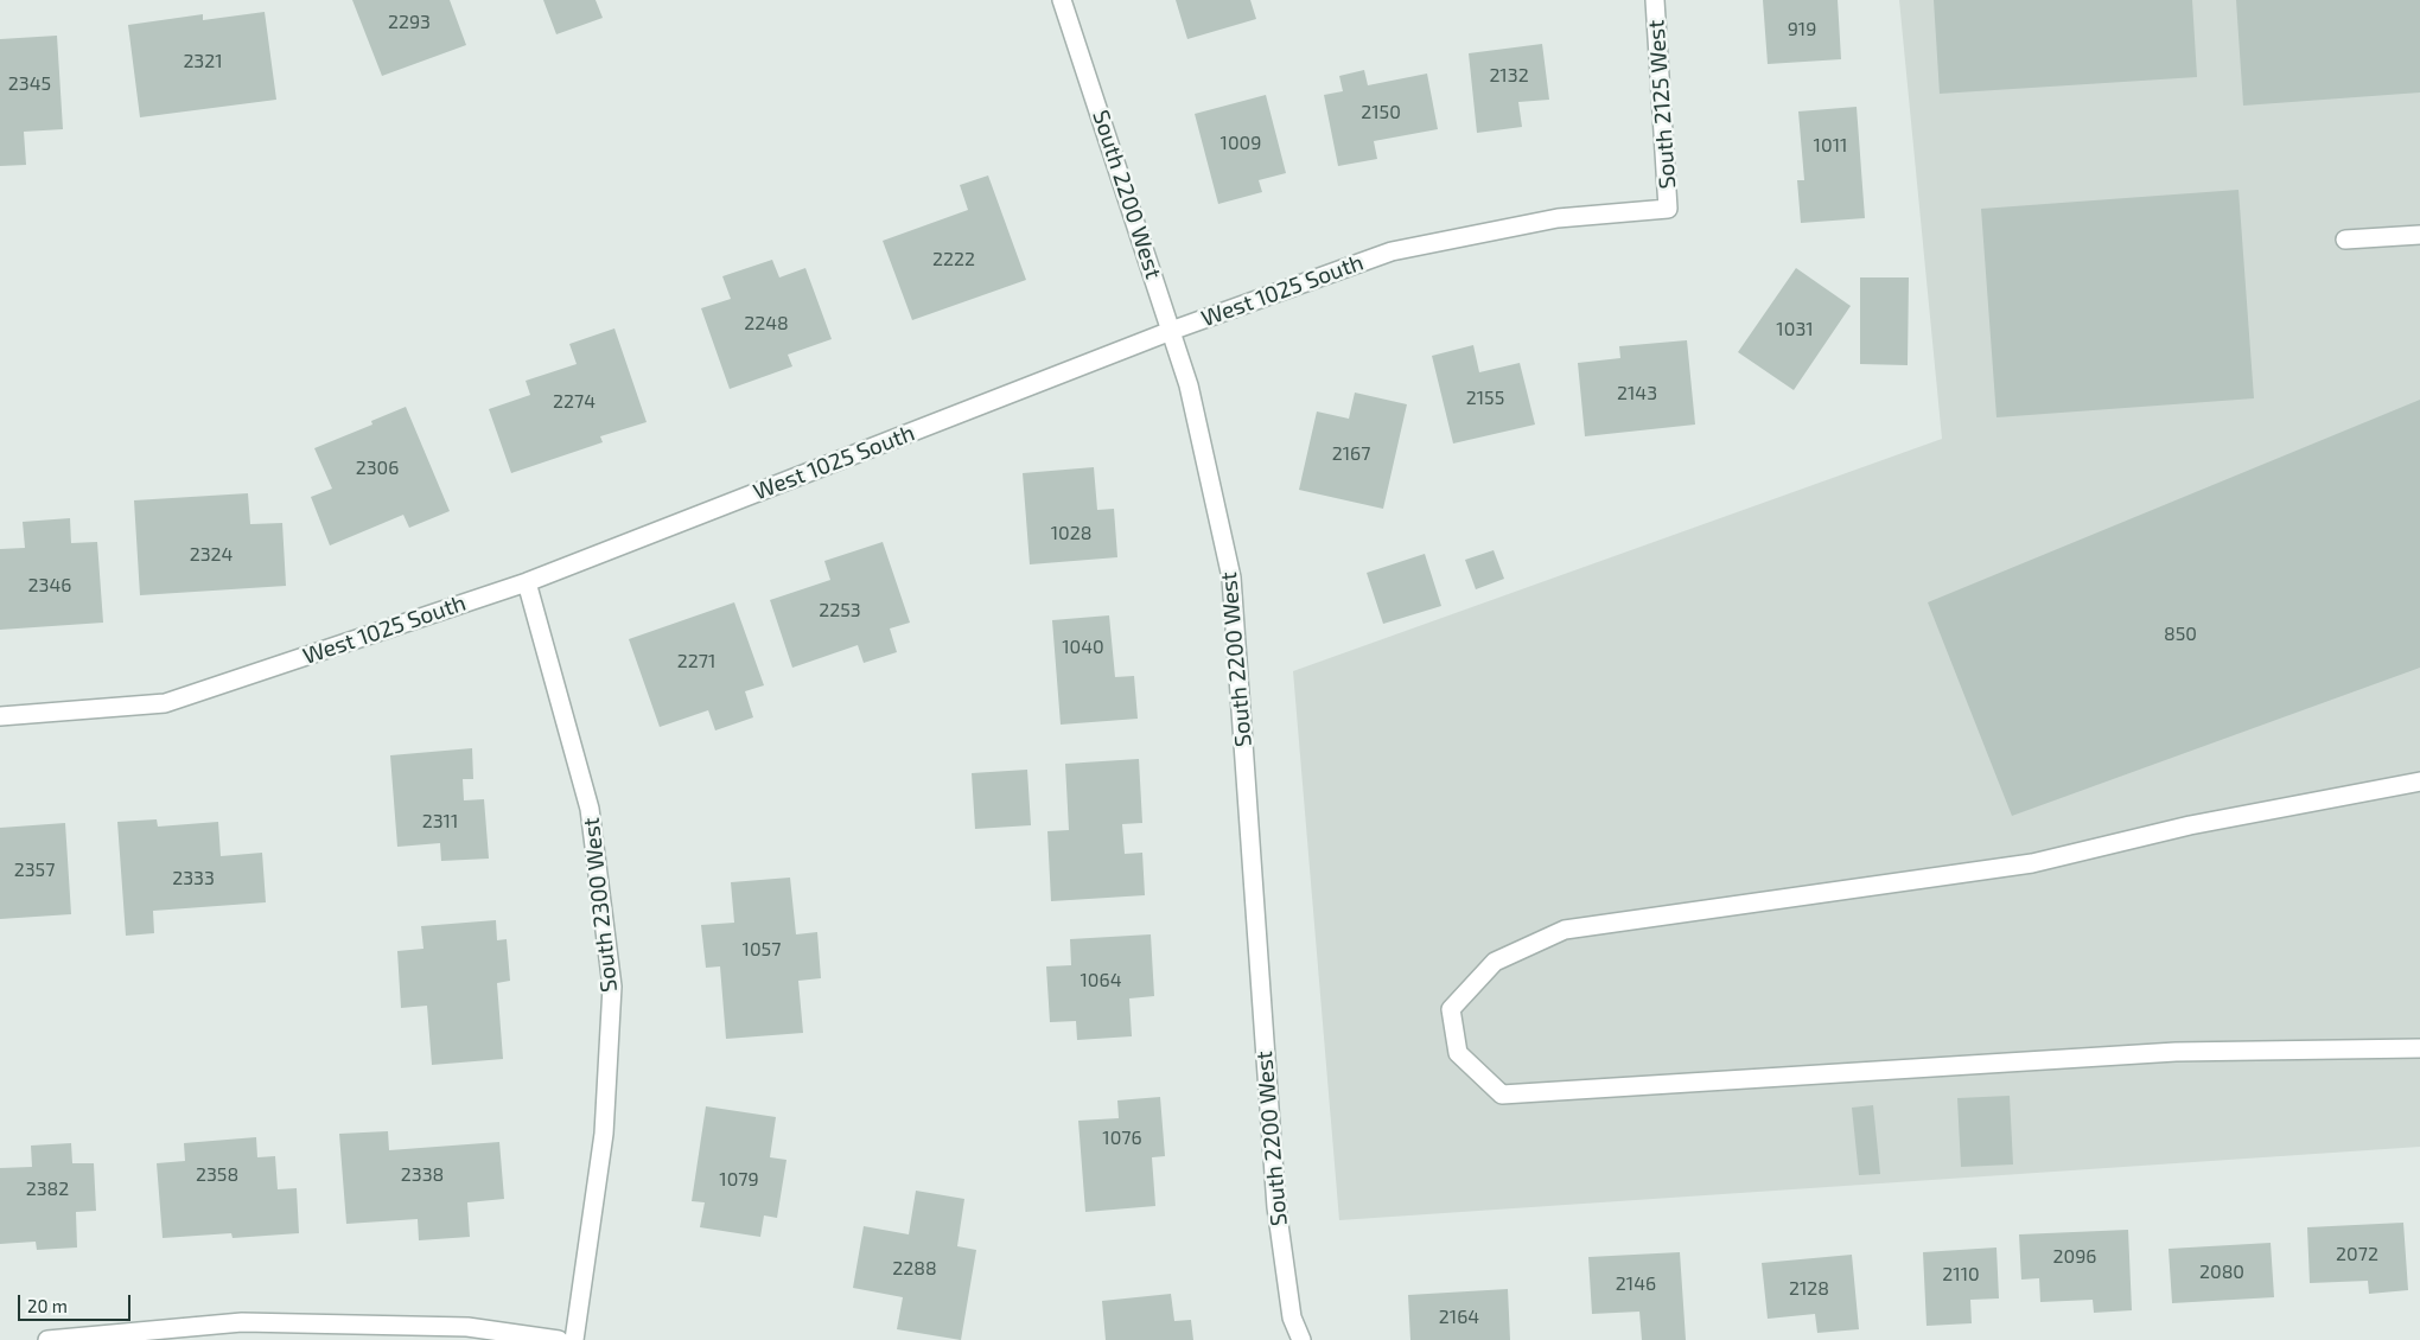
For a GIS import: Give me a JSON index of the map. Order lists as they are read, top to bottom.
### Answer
{
  "streets": {
    "street": [
      "South 2125 West",
      "South 2200 West",
      "West 1025 South",
      "South 2300 West"
    ]
  },
  "crossings": [
    ["South 2125 West", "West 1025 South"],
    ["South 2200 West", "West 1025 South"],
    ["West 1025 South", "South 2300 West"]
  ],
  "house_numbers": [
    "2293",
    "919",
    "2321",
    "2132",
    "2345",
    "2150",
    "1009",
    "1011",
    "2222",
    "2248",
    "1031",
    "2143",
    "2155",
    "2274",
    "2167",
    "2306",
    "1028",
    "2324",
    "2346",
    "2253",
    "850",
    "1040",
    "2271",
    "2311",
    "2357",
    "2333",
    "1057",
    "1064",
    "1076",
    "2358",
    "2338",
    "1079",
    "2382",
    "2072",
    "2096",
    "2288",
    "2080",
    "2110",
    "2146",
    "2128",
    "2164"
  ],
  "scale_bar": "20 m"
}
